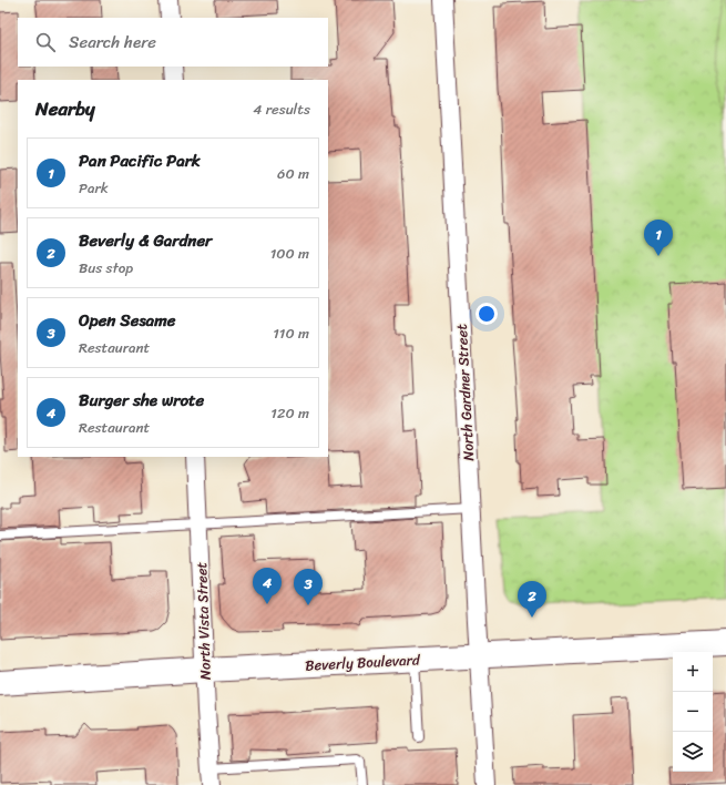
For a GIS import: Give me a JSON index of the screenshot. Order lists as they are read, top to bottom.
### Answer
{
  "streets": {
    "main road": ["Beverly Boulevard"],
    "street": ["North Gardner Street", "North Vista Street"]
  },
  "crossings": [
    ["North Gardner Street", "Beverly Boulevard"],
    ["North Vista Street", "Beverly Boulevard"]
  ],
  "page": {
    "search": "Search here",
    "heading": ["Nearby", "4 results"],
    "list": [
      {
        "mark": "1",
        "name": "Pan Pacific Park",
        "note": "Park",
        "value": "60 m"
      },
      {
        "mark": "2",
        "name": "Beverly & Gardner",
        "note": "Bus stop",
        "value": "100 m"
      },
      {
        "mark": "3",
        "name": "Open Sesame",
        "note": "Restaurant",
        "value": "110 m"
      },
      {
        "mark": "4",
        "name": "Burger she wrote",
        "note": "Restaurant",
        "value": "120 m"
      }
    ],
    "pins": [
      "1",
      "4",
      "3",
      "2"
    ],
    "map_buttons": ["+", "−"]
  }
}
